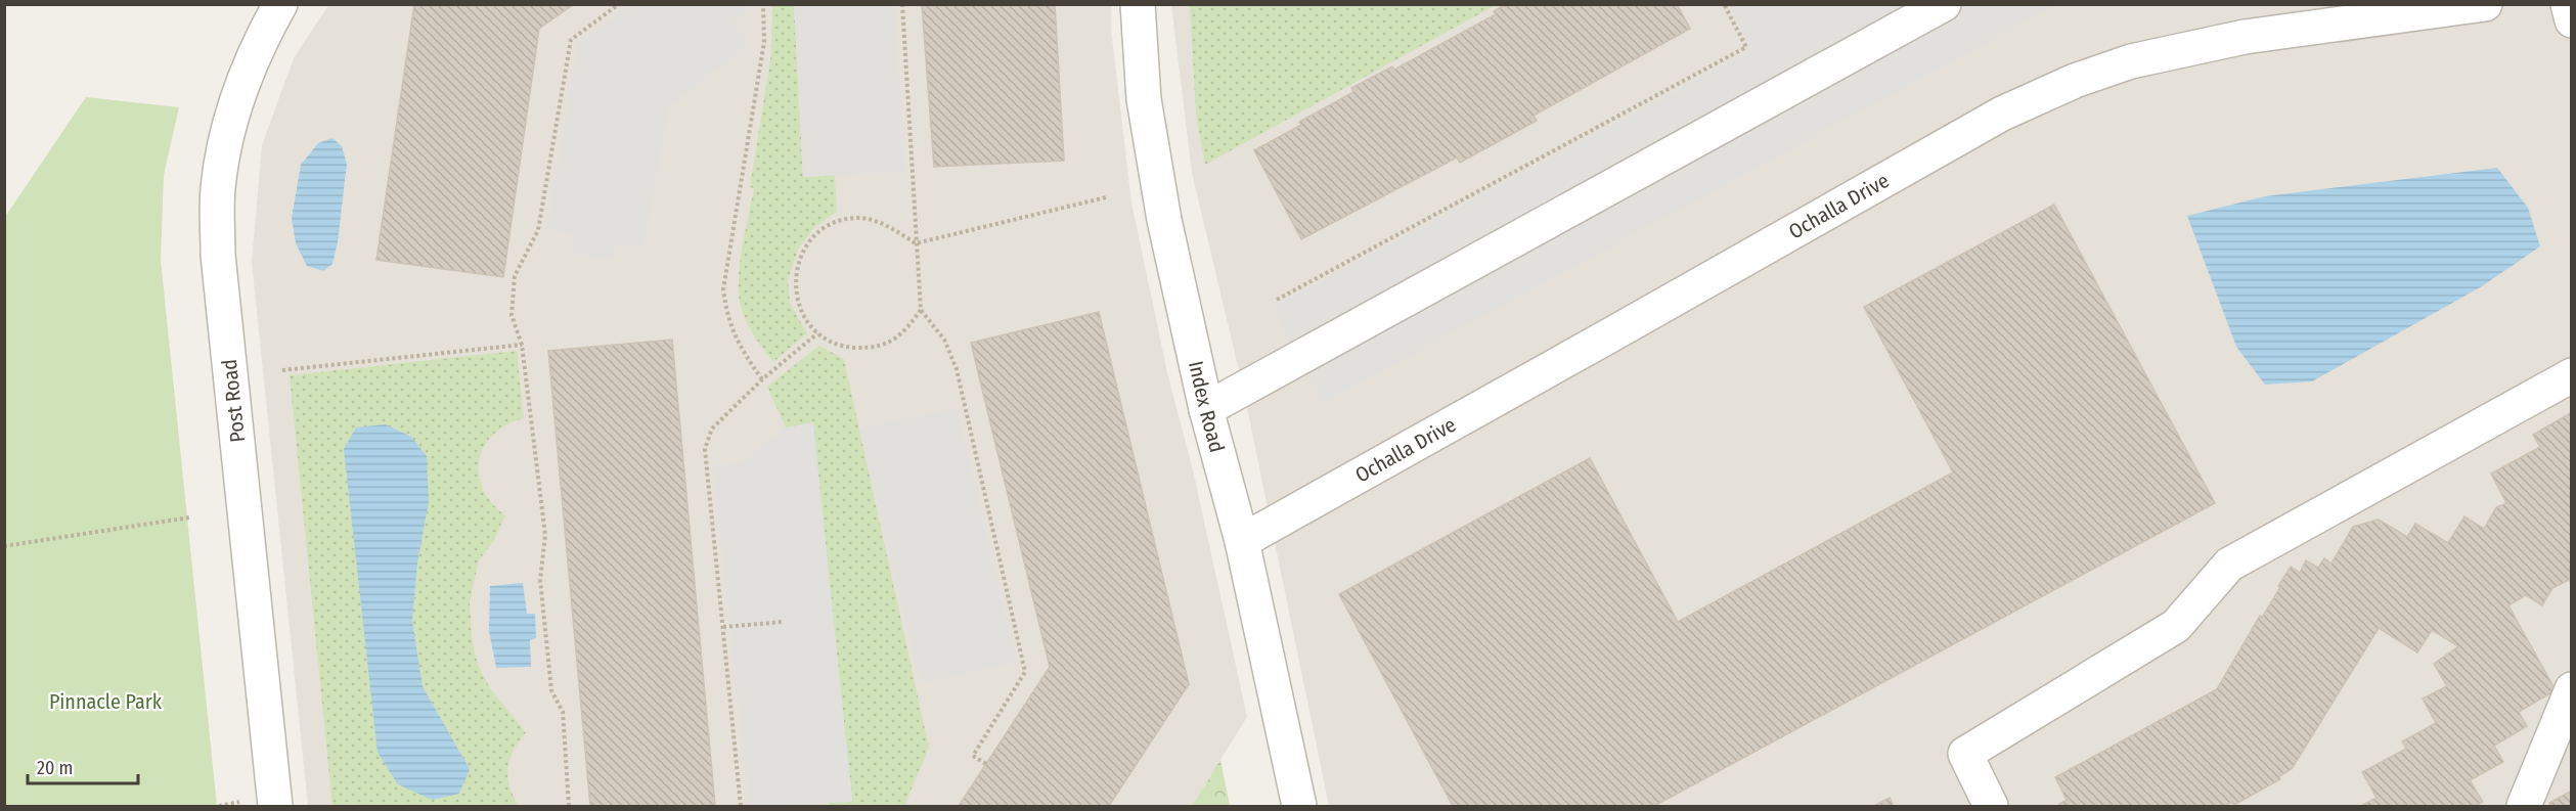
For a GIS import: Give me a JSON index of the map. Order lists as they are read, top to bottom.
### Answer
{
  "streets": {
    "street": ["Ochalla Drive", "Post Road", "Index Road"]
  },
  "crossings": [
    ["Ochalla Drive", "Index Road"]
  ],
  "parks": ["Pinnacle Park"],
  "scale_bar": "20 m"
}
